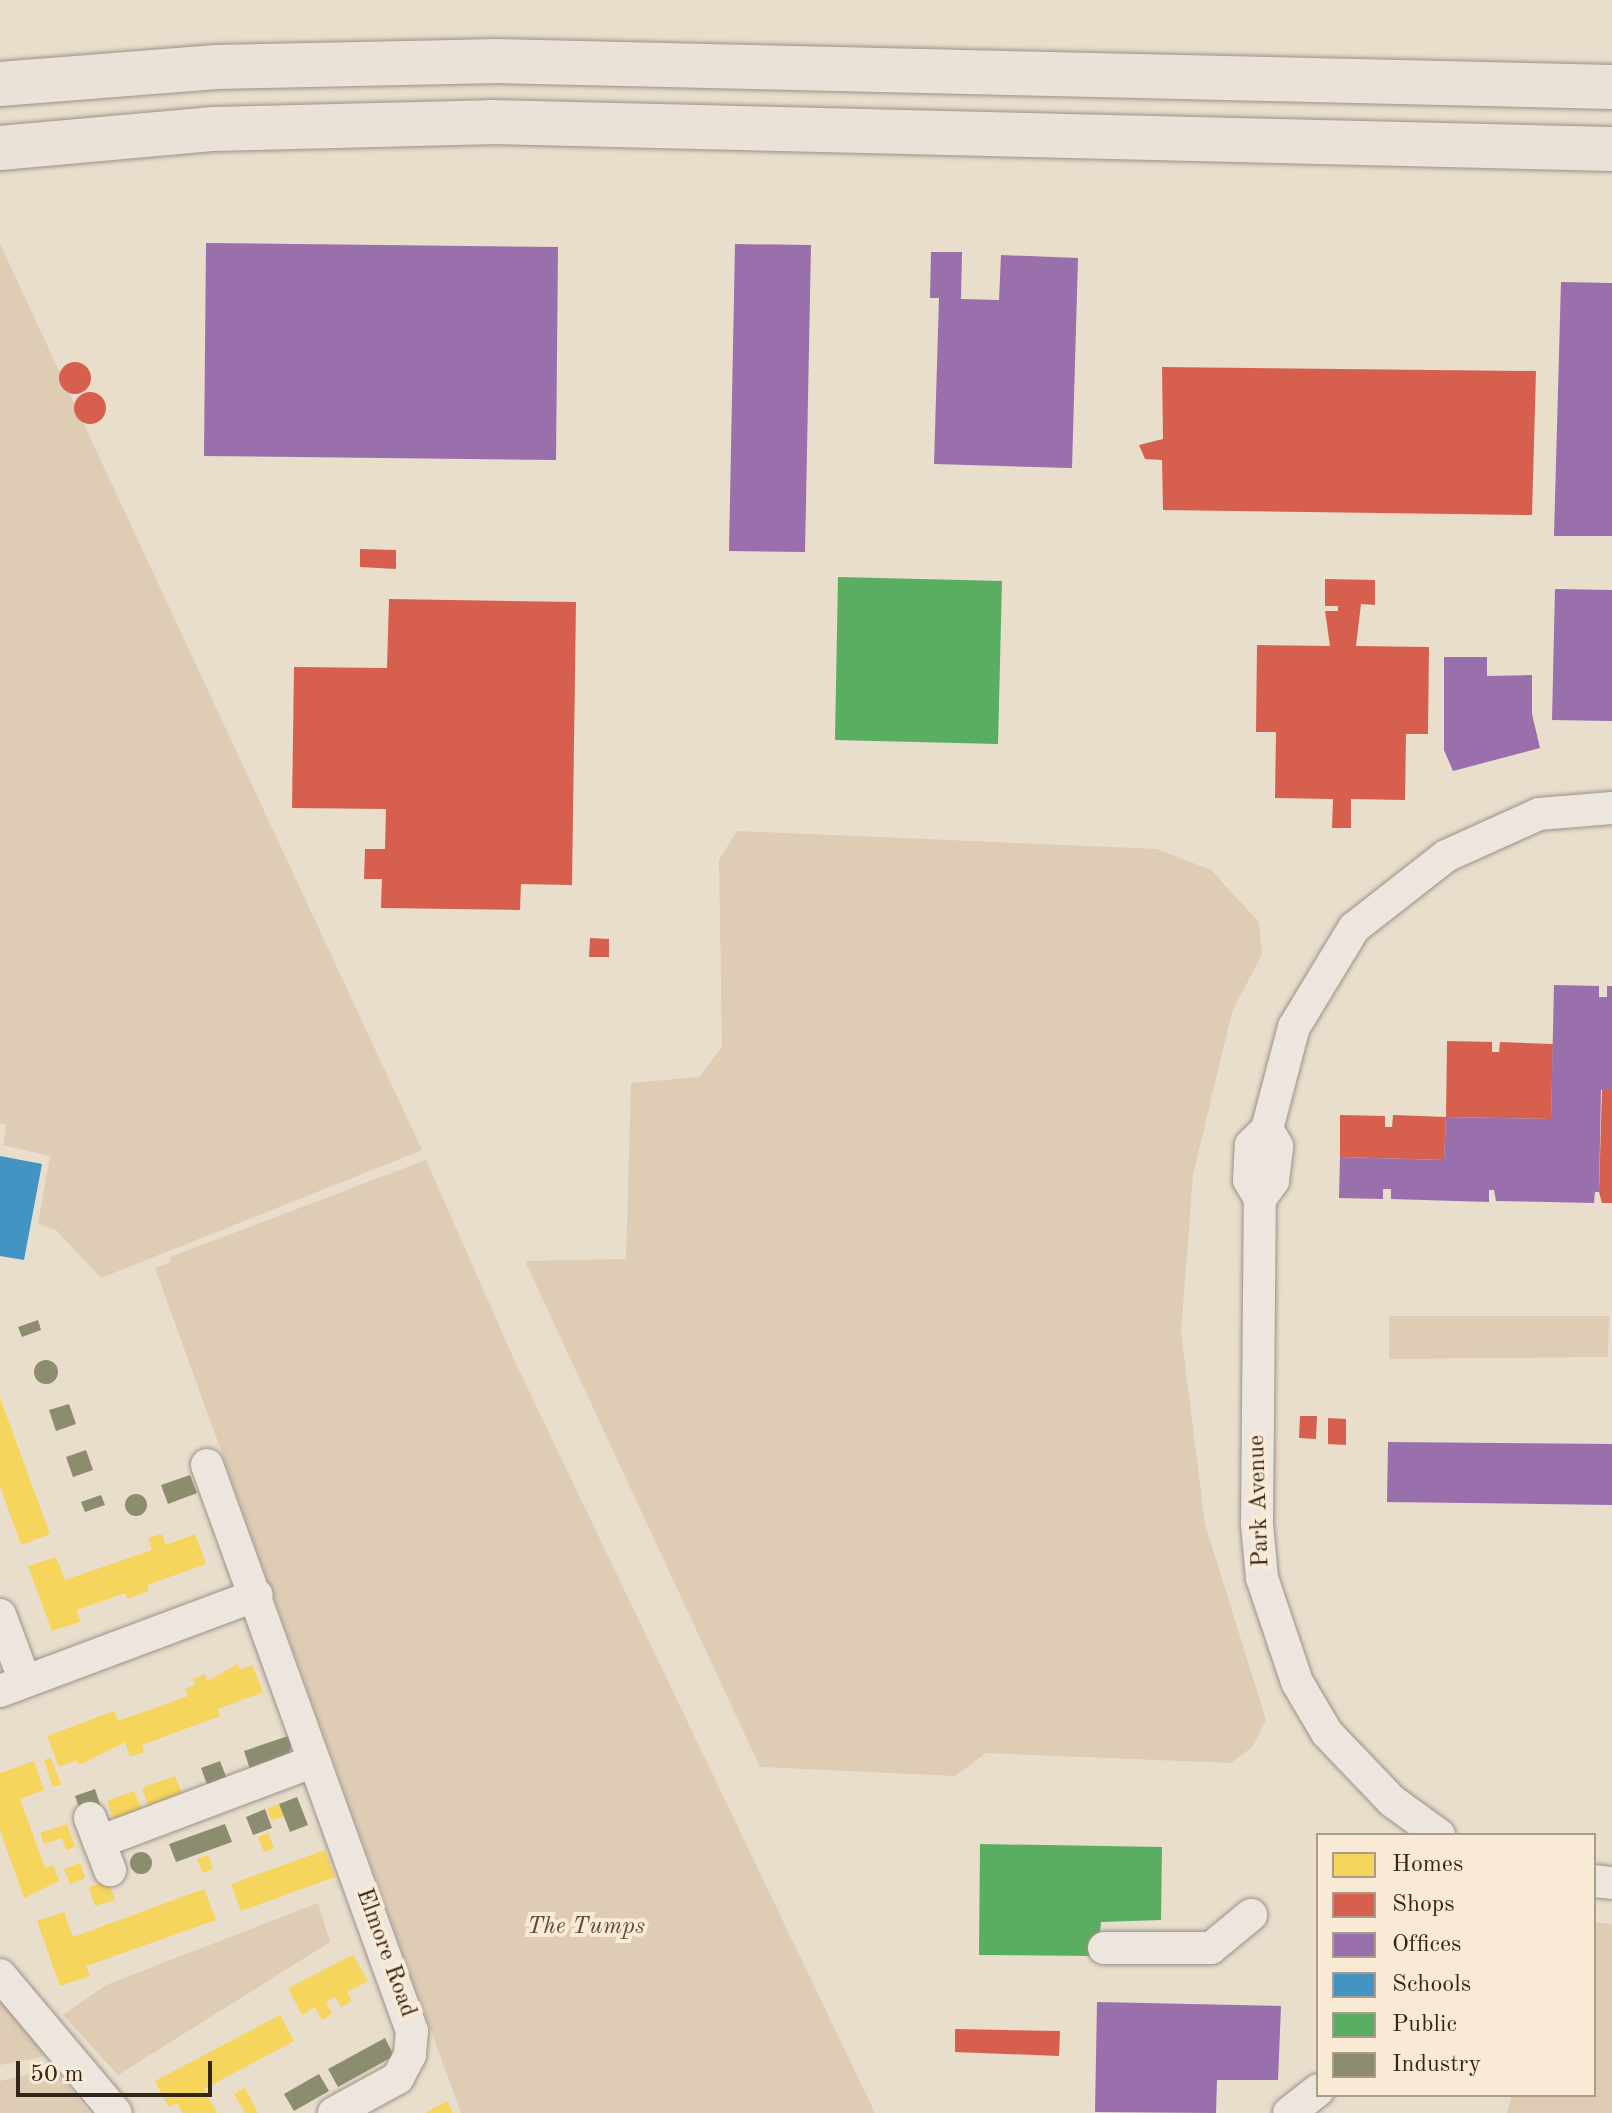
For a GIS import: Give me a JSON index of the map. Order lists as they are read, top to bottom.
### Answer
{
  "streets": {
    "street": ["Park Avenue", "Elmore Road"]
  },
  "parks": ["The Tumps"],
  "legend": [
    "Homes",
    "Shops",
    "Offices",
    "Schools",
    "Public",
    "Industry"
  ],
  "scale_bar": "50 m"
}
